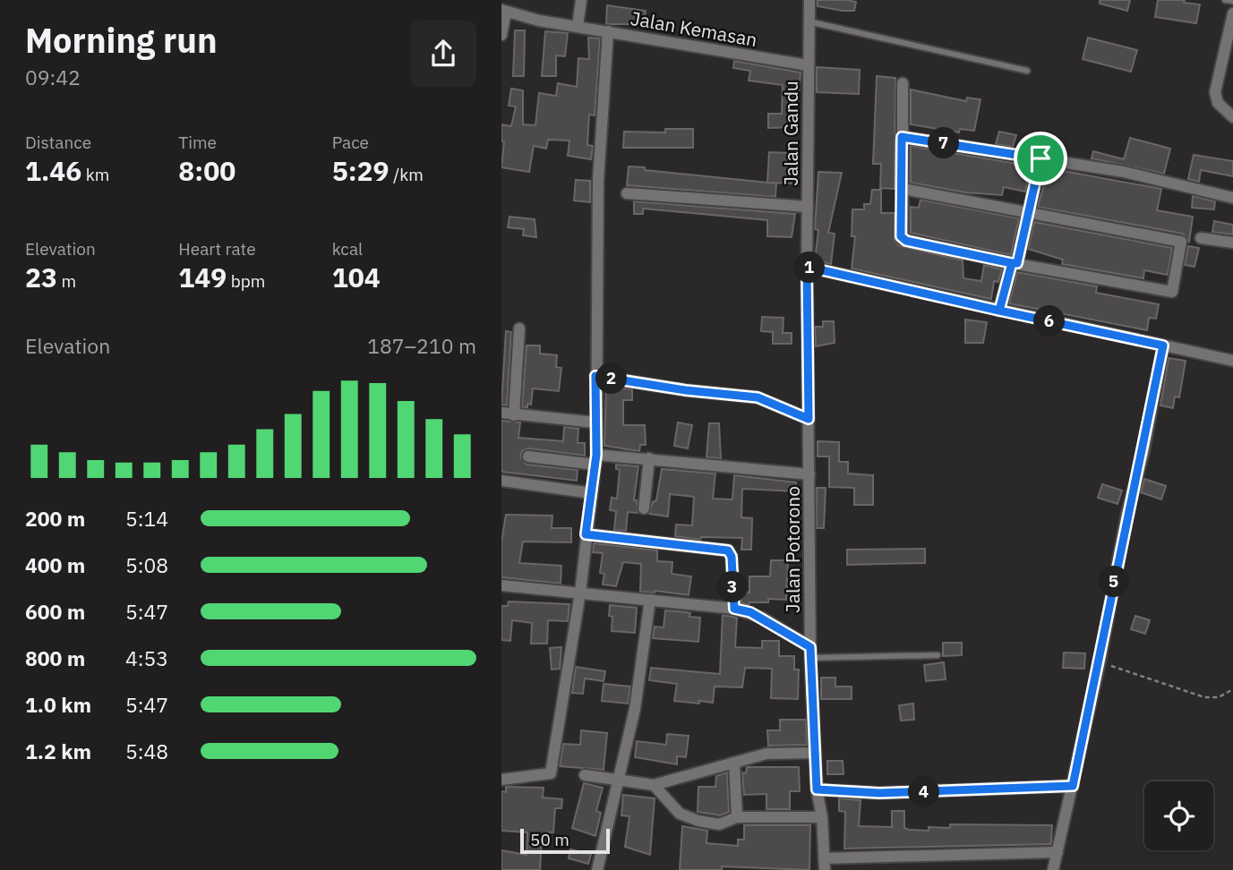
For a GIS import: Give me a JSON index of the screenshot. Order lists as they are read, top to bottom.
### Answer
{
  "streets": {
    "street": ["Jalan Kemasan", "Jalan Gandu", "Jalan Potorono"]
  },
  "crossings": [
    ["Jalan Kemasan", "Jalan Gandu"],
    ["Jalan Gandu", "Jalan Potorono"]
  ],
  "scale_bar": "50 m",
  "page": {
    "heading": ["Morning run", "09:42"],
    "stats": [
      ["Distance", "1.46 km"],
      ["Time", "8:00"],
      ["Pace", "5:29 /km"],
      ["Elevation", "23 m"],
      ["Heart rate", "149 bpm"],
      ["kcal", "104"]
    ],
    "pins": [
      "7",
      "1",
      "6",
      "2",
      "5",
      "3",
      "4"
    ],
    "chart": ["Elevation", "187–210 m"],
    "list": [
      {
        "name": "200 m",
        "note": "5:14"
      },
      {
        "name": "400 m",
        "note": "5:08"
      },
      {
        "name": "600 m",
        "note": "5:47"
      },
      {
        "name": "800 m",
        "note": "4:53"
      },
      {
        "name": "1.0 km",
        "note": "5:47"
      },
      {
        "name": "1.2 km",
        "note": "5:48"
      }
    ],
    "scale": "50 m"
  }
}
